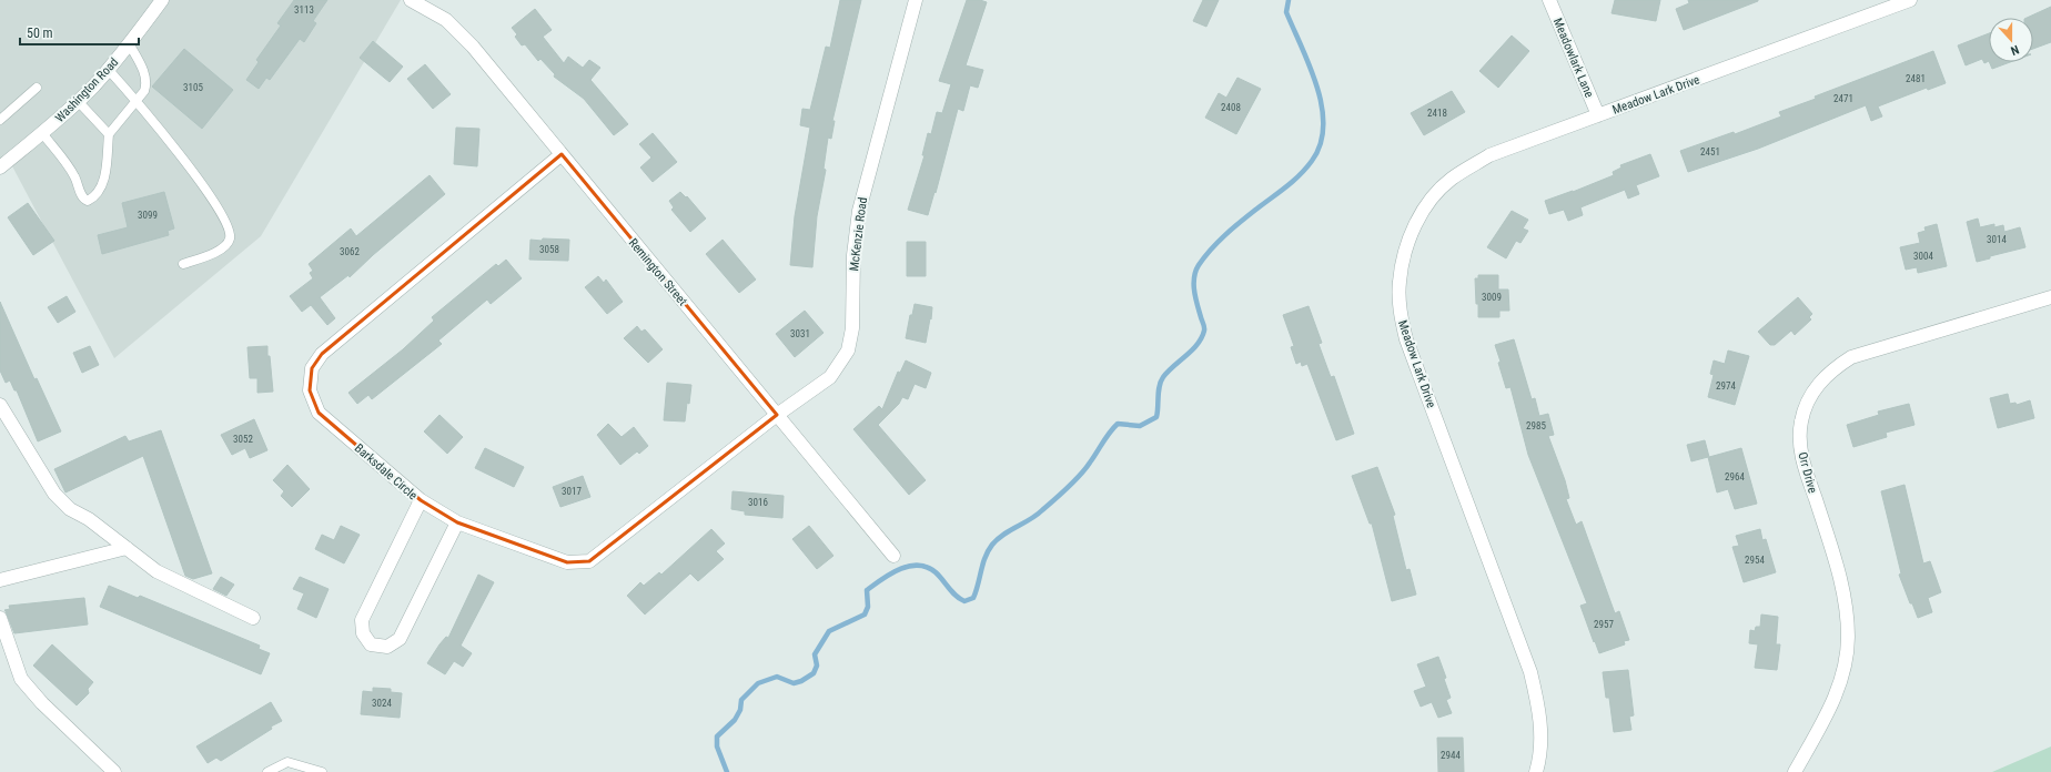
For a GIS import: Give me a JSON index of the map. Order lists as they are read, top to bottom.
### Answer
{
  "streets": {
    "street": [
      "Meadowlark Lane",
      "Washington Road",
      "Meadow Lark Drive",
      "McKenzie Road",
      "Remington Street",
      "Barksdale Circle",
      "Orr Drive"
    ]
  },
  "crossings": [
    ["Meadowlark Lane", "Meadow Lark Drive"],
    ["McKenzie Road", "Remington Street"],
    ["McKenzie Road", "Barksdale Circle"],
    ["Remington Street", "Barksdale Circle"]
  ],
  "house_numbers": [
    "3113",
    "2481",
    "3105",
    "2471",
    "2408",
    "2418",
    "2451",
    "3099",
    "3014",
    "3058",
    "3062",
    "3004",
    "3009",
    "3031",
    "2974",
    "2985",
    "3052",
    "2964",
    "3017",
    "3016",
    "2954",
    "2957",
    "3024",
    "2944"
  ],
  "scale_bar": "50 m",
  "north": "bottom"
}
